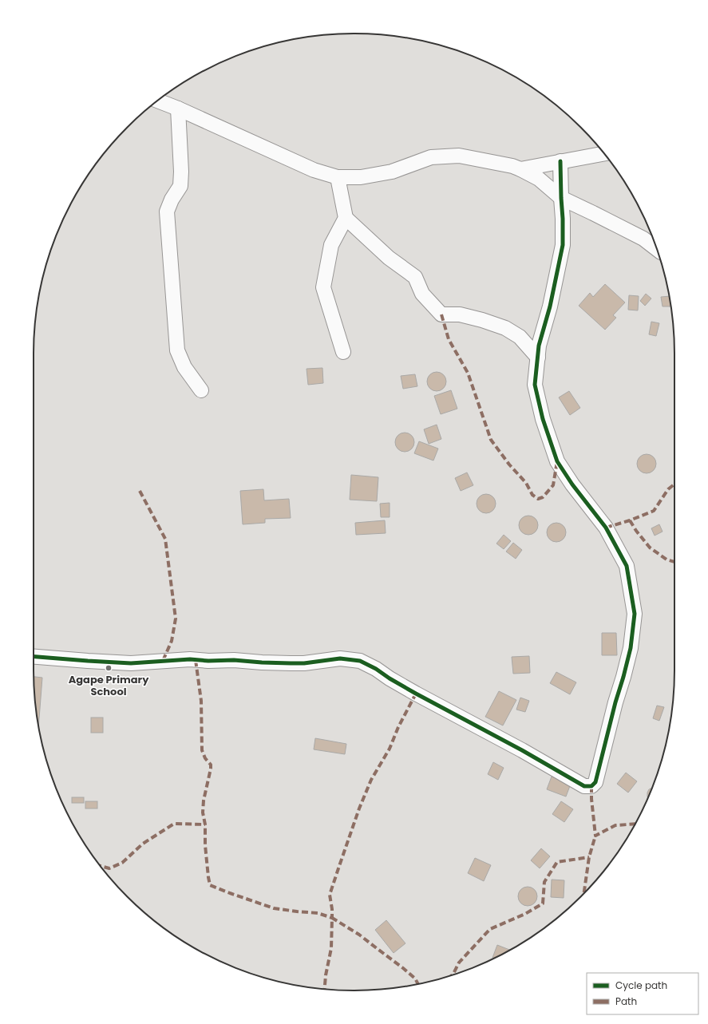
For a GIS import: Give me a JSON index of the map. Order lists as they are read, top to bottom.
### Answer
{
  "places": ["Agape Primary School"],
  "legend": ["Cycle path", "Path"]
}
